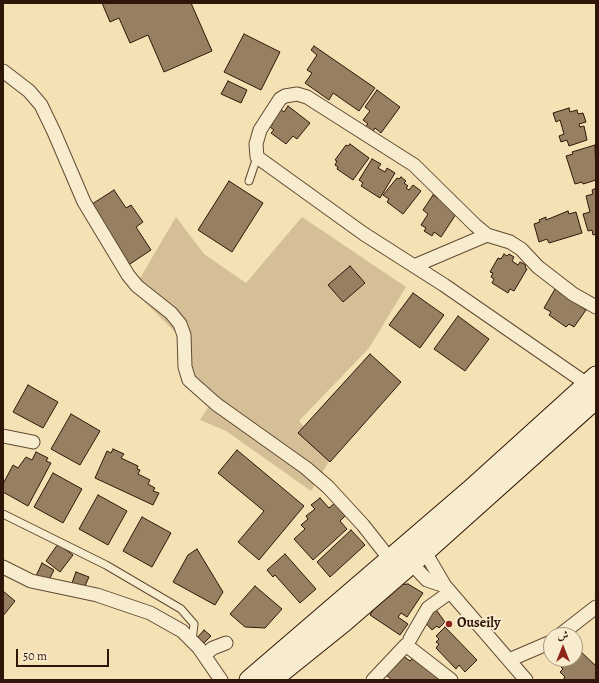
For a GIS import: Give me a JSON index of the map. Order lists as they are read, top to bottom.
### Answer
{
  "places": ["Ouseily"],
  "scale_bar": "50 m",
  "north": "top"
}
